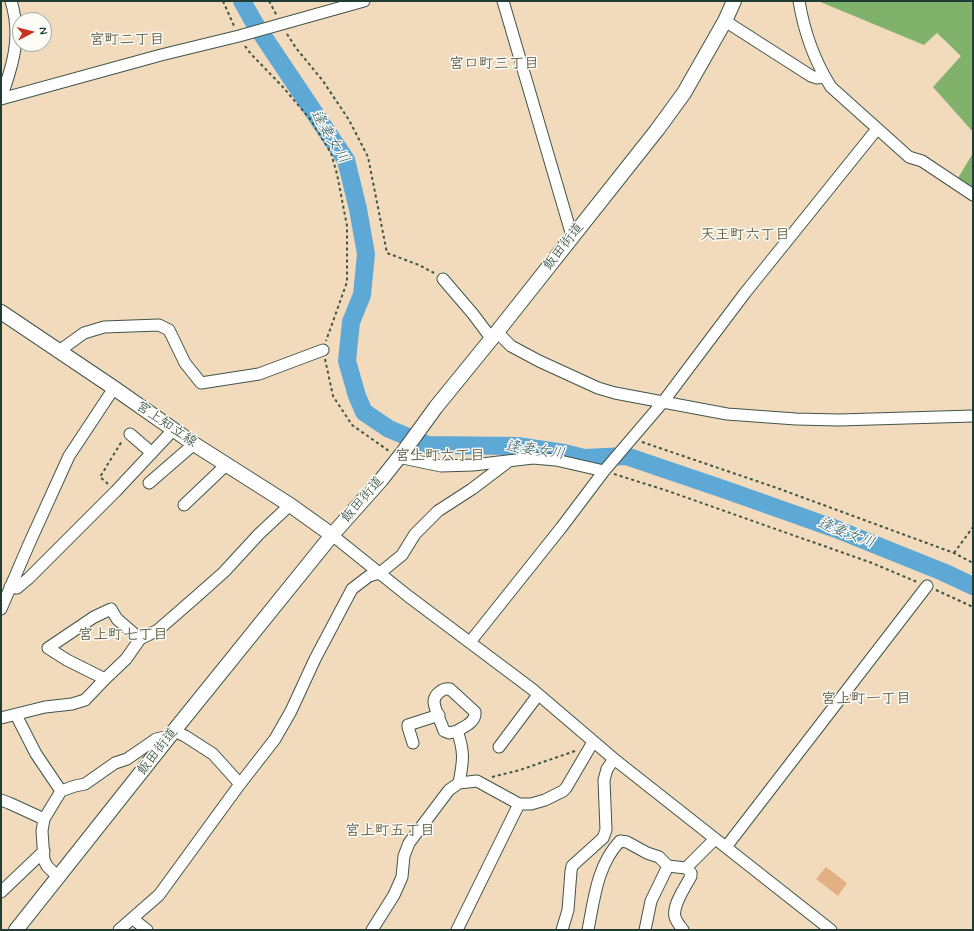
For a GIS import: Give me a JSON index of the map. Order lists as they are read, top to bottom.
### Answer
{
  "streets": {
    "main road": ["飯田街道", "宮上知立線"]
  },
  "crossings": [
    ["飯田街道", "宮上知立線"]
  ],
  "districts": [
    "宮町二丁目",
    "宮口町三丁目",
    "天王町六丁目",
    "宮上町六丁目",
    "宮上町七丁目",
    "宮上町一丁目",
    "宮上町五丁目"
  ],
  "water": ["逢妻女川"],
  "north": "right"
}
